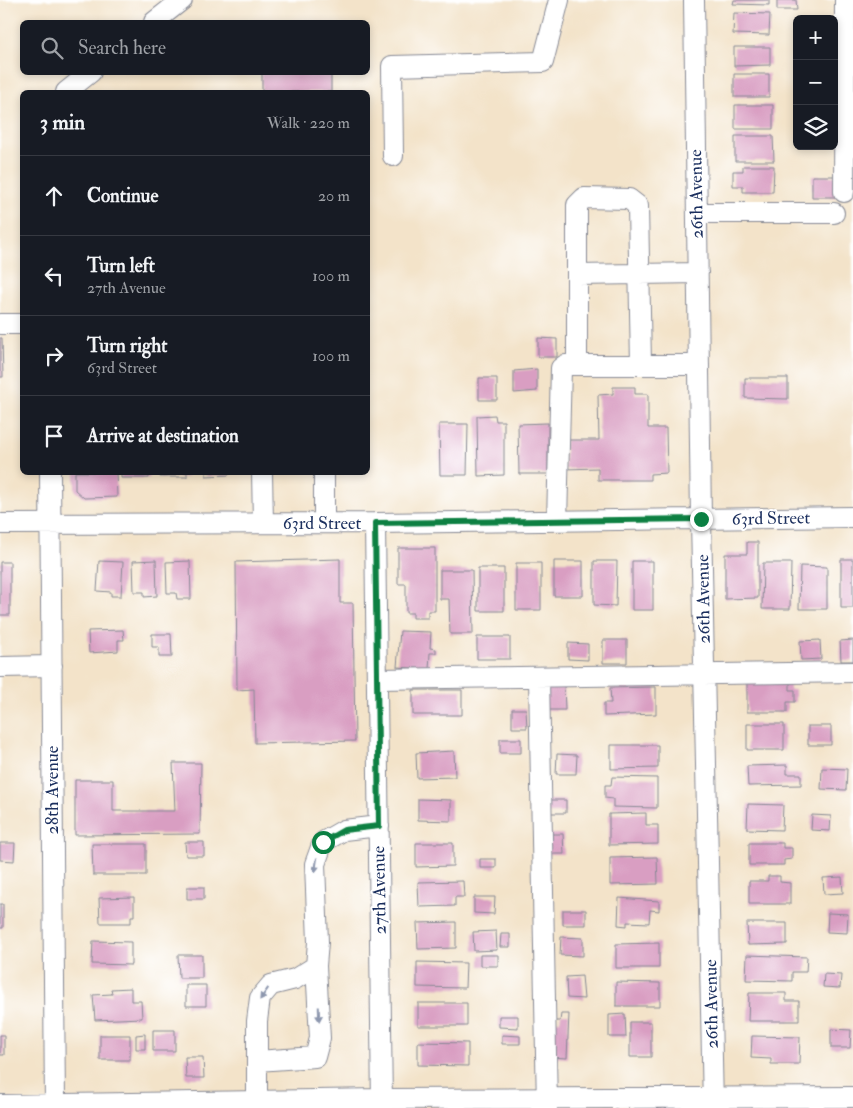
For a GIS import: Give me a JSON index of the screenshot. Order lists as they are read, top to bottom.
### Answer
{
  "streets": {
    "street": [
      "26th Avenue",
      "63rd Street",
      "28th Avenue",
      "27th Avenue"
    ]
  },
  "crossings": [
    ["26th Avenue", "63rd Street"],
    ["63rd Street", "28th Avenue"],
    ["63rd Street", "27th Avenue"]
  ],
  "page": {
    "map_buttons": ["+", "−"],
    "search": "Search here",
    "heading": ["3 min", "Walk · 220 m"],
    "list": [
      ["Continue", "20 m"],
      ["Turn left", "27th Avenue", "100 m"],
      ["Turn right", "63rd Street", "100 m"],
      "Arrive at destination"
    ]
  }
}
